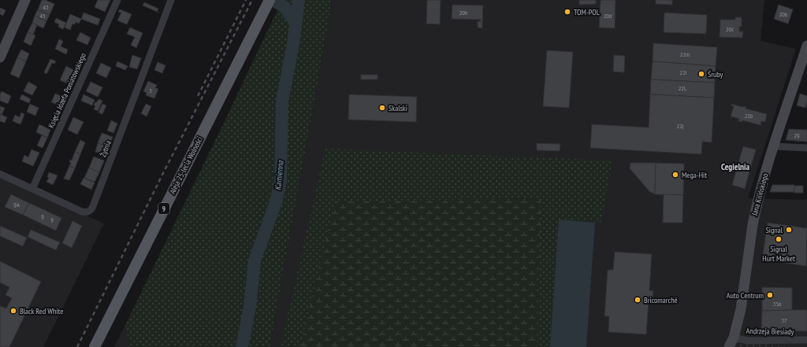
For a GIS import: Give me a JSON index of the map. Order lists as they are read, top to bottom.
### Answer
{
  "streets": {
    "main road": ["Aleja 25-lecia Wolności", "9"],
    "street": [
      "Księcia Józefa Poniatowskiego",
      "Żytnia",
      "Jana Kilińskiego",
      "Andrzeja Biesiady"
    ]
  },
  "crossings": [
    ["Księcia Józefa Poniatowskiego", "Żytnia"],
    ["Jana Kilińskiego", "Andrzeja Biesiady"]
  ],
  "districts": ["Cegielnia"],
  "water": ["Kamienna"],
  "places": [
    "TOM-POL",
    "Śruby",
    "Skalski",
    "Mega-Hit",
    "Signal",
    "Signal Hurt Market",
    "Auto Centrum",
    "Bricomarché",
    "Black Red White"
  ],
  "house_numbers": [
    "43",
    "20h",
    "20b",
    "45",
    "20d",
    "20c",
    "22m",
    "22i",
    "22L",
    "5",
    "22b",
    "22j",
    "29",
    "9A",
    "9",
    "9",
    "35a",
    "37"
  ]
}
